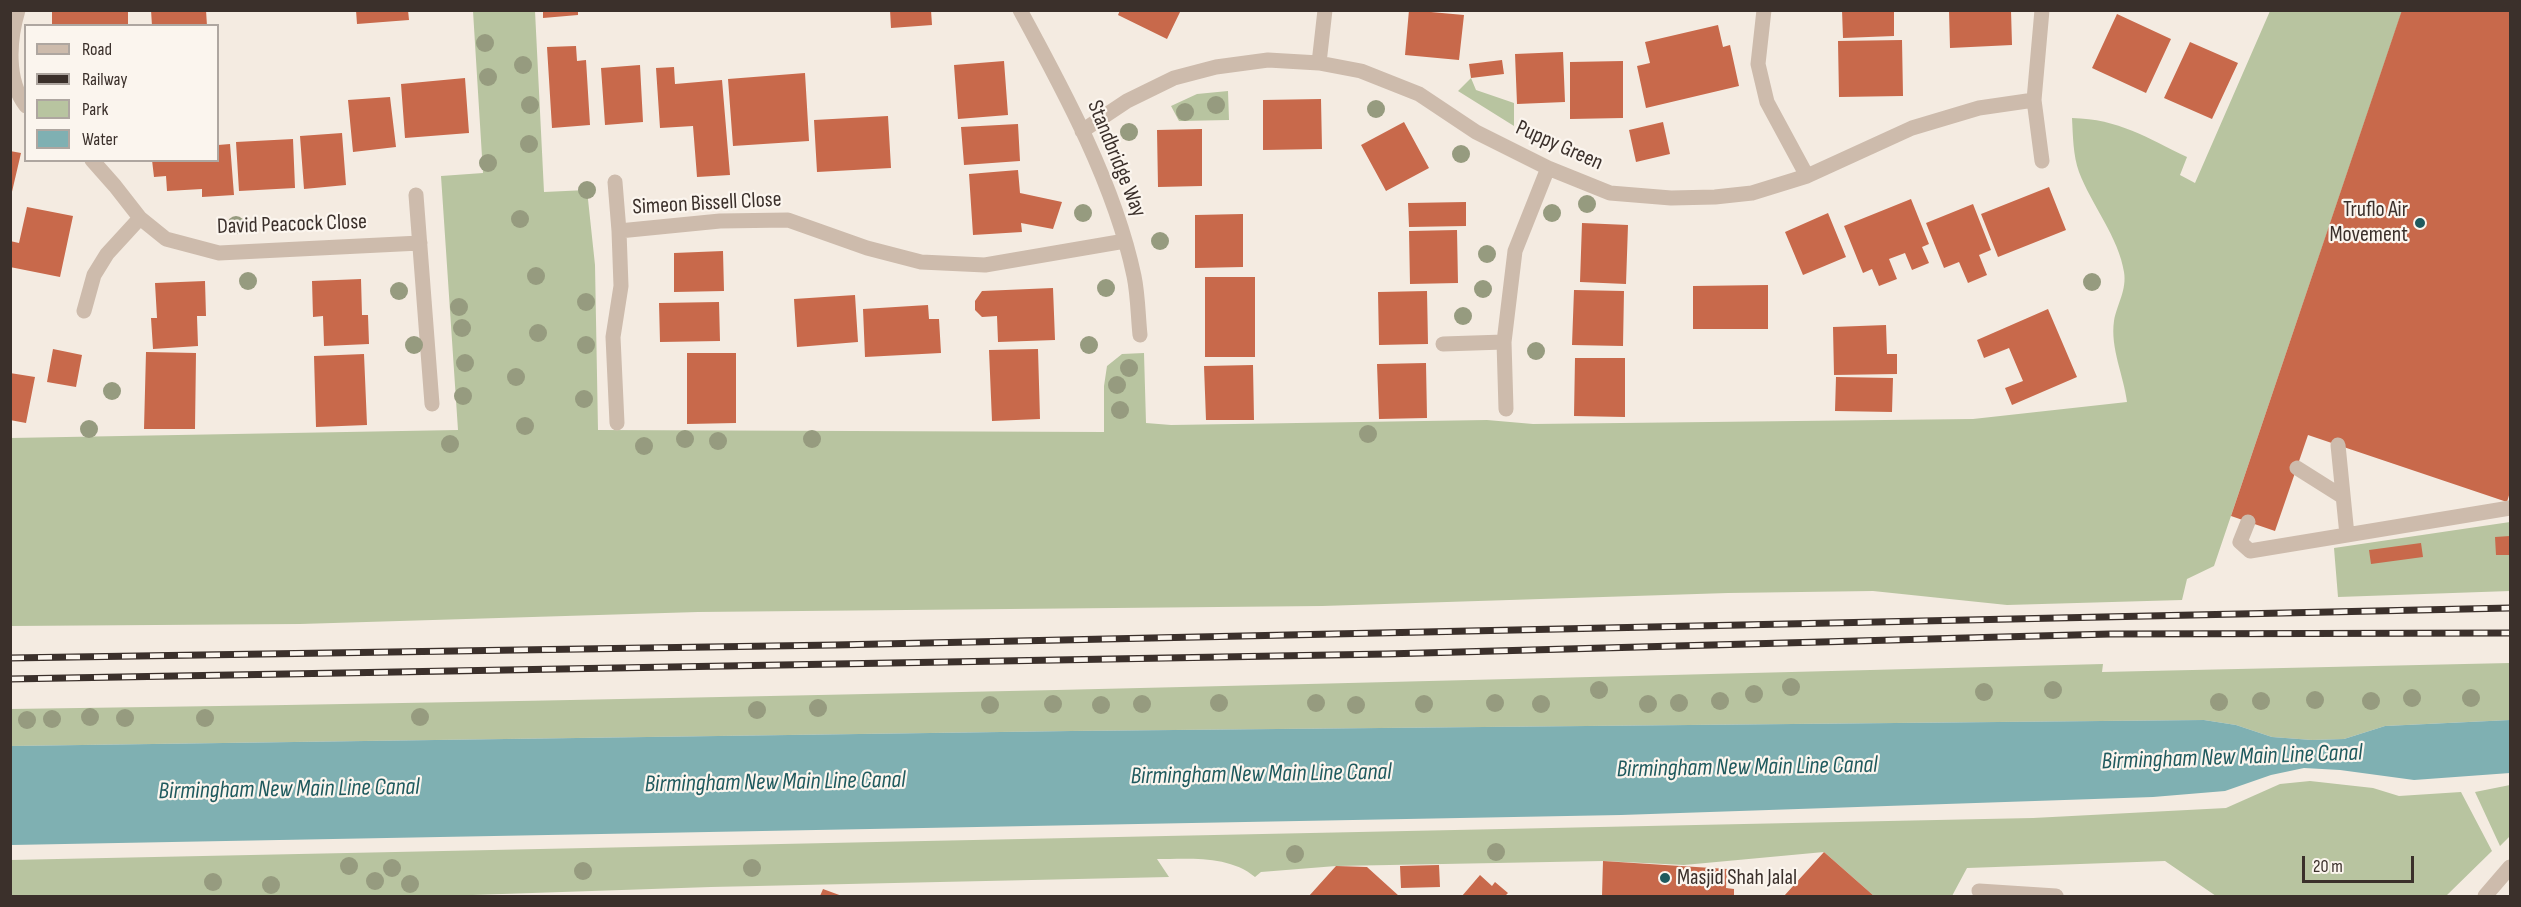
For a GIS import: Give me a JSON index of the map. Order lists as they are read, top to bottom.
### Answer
{
  "streets": {
    "street": [
      "Puppy Green",
      "Standbridge Way",
      "Simeon Bissell Close",
      "David Peacock Close"
    ]
  },
  "crossings": [
    ["Puppy Green", "Standbridge Way"],
    ["Standbridge Way", "Simeon Bissell Close"]
  ],
  "water": ["Birmingham New Main Line Canal"],
  "places": ["Truflo Air Movement", "Masjid Shah Jalal"],
  "legend": [
    "Road",
    "Railway",
    "Park",
    "Water"
  ],
  "scale_bar": "20 m"
}
